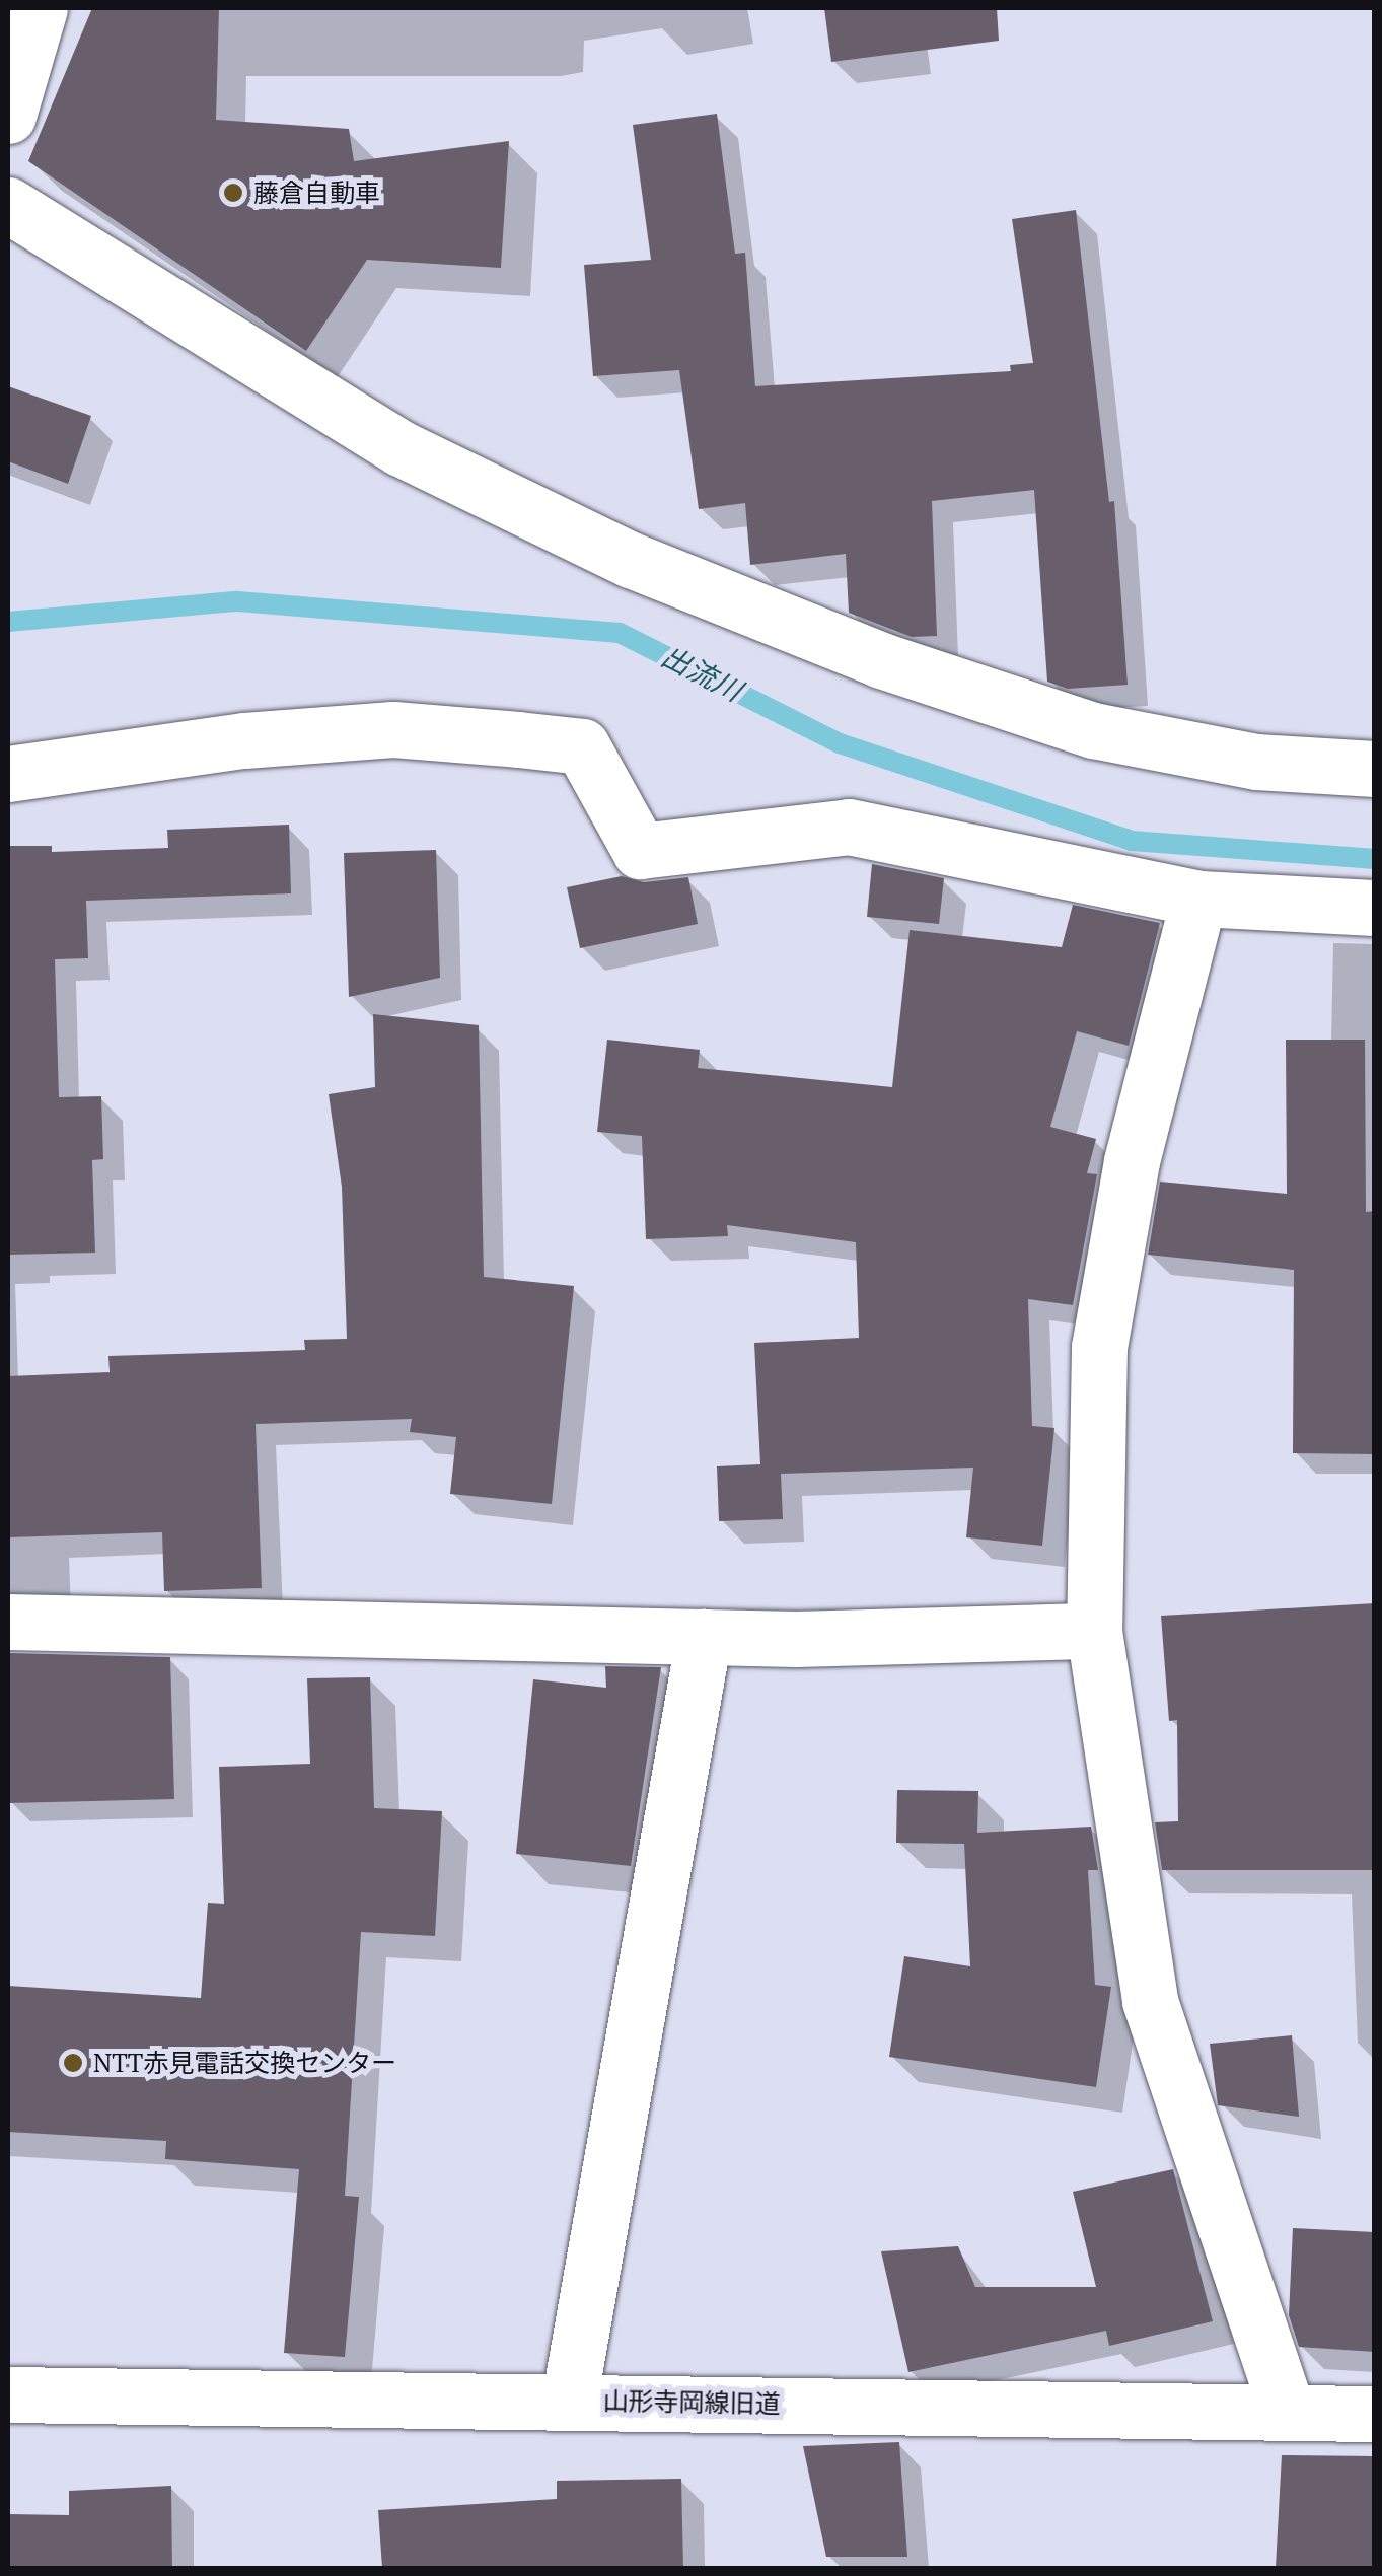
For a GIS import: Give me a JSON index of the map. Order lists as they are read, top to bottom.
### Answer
{
  "streets": {
    "street": ["山形寺岡線旧道"]
  },
  "water": ["出流川"],
  "places": ["藤倉自動車", "NTT赤見電話交換センター"]
}
